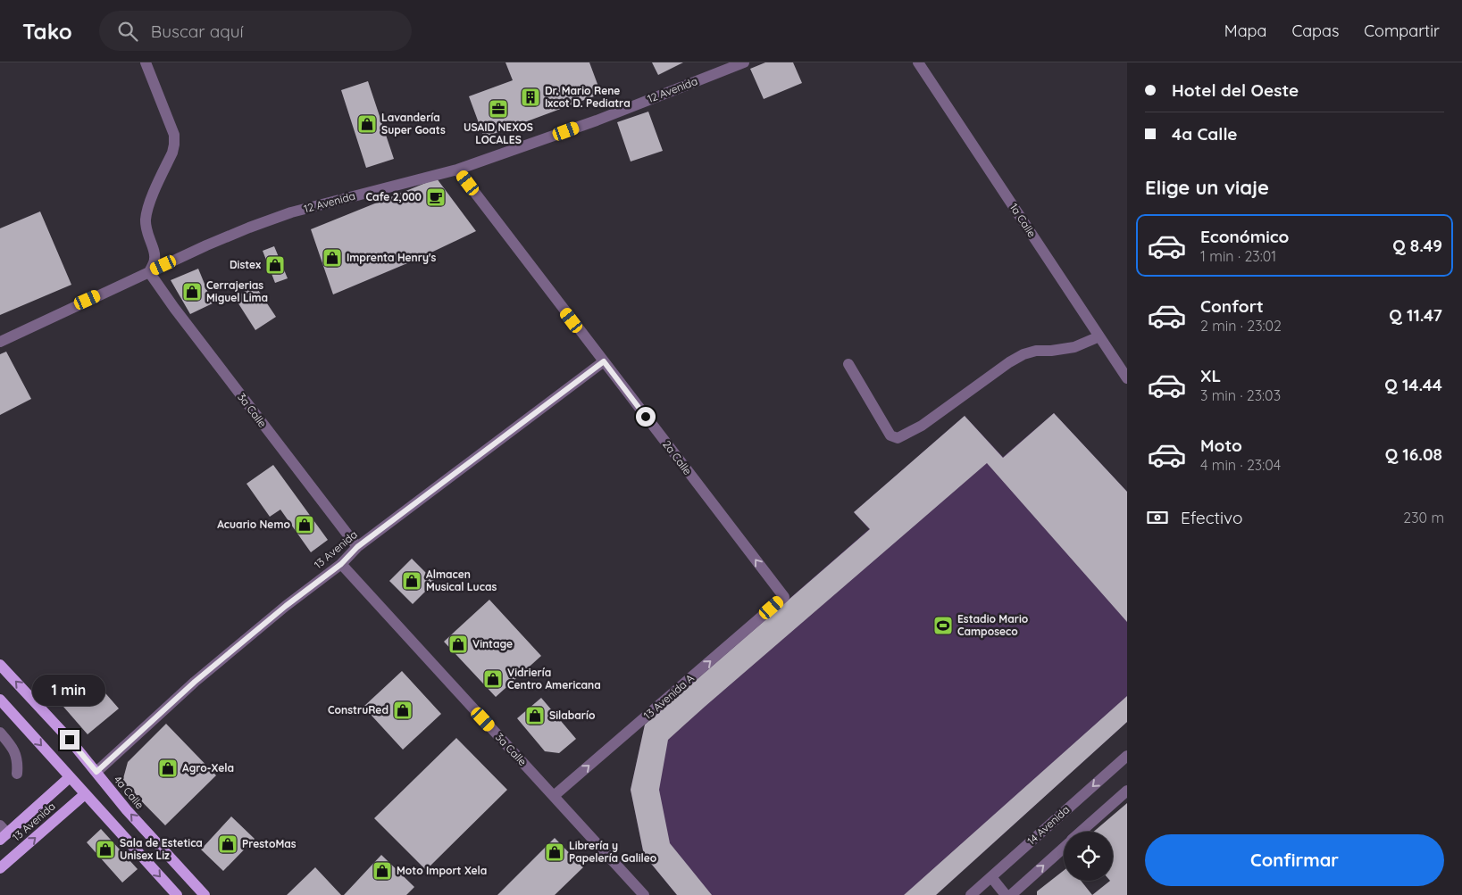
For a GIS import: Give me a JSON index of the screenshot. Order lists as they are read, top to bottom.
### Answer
{
  "streets": {
    "main road": ["13 Avenida", "4a Calle"],
    "street": [
      "12 Avenida",
      "1a Calle",
      "3a Calle",
      "2a Calle",
      "13 Avenida A",
      "14 Avenida"
    ]
  },
  "crossings": [
    ["12 Avenida", "3a Calle"],
    ["12 Avenida", "2a Calle"],
    ["3a Calle", "13 Avenida"],
    ["3a Calle", "13 Avenida A"],
    ["2a Calle", "13 Avenida"],
    ["2a Calle", "13 Avenida A"],
    ["13 Avenida", "4a Calle"]
  ],
  "one_way": ["2a Calle", "13 Avenida A"],
  "places": {
    "building": ["Dr. Mario Rene Ixcot D. Pediatra"],
    "office": ["USAID NEXOS LOCALES"],
    "shop": [
      "Lavandería Super Goats",
      "Imprenta Henry's",
      "Distex",
      "Cerrajerias Miguel Lima",
      "Acuario Nemo",
      "Almacen Musical Lucas",
      "Vintage",
      "Vidriería Centro Americana",
      "ConstruRed",
      "Silabarío",
      "Agro-Xela",
      "PrestoMas",
      "Sala de Estetica Unisex Liz",
      "Librería y Papelería Galileo",
      "Moto Import Xela"
    ],
    "cafe": ["Cafe 2,000"],
    "sports": ["Estadio Mario Camposeco"]
  },
  "page": {
    "header": "Tako",
    "search": "Buscar aquí",
    "nav": ["Mapa", "Capas", "Compartir"],
    "banner": ["Hotel del Oeste", "4a Calle"],
    "heading": "Elige un viaje",
    "list": [
      {
        "name": "Económico",
        "note": "1 min · 23:01",
        "value": "Q 8.49"
      },
      {
        "name": "Confort",
        "note": "2 min · 23:02",
        "value": "Q 11.47"
      },
      {
        "name": "XL",
        "note": "3 min · 23:03",
        "value": "Q 14.44"
      },
      {
        "name": "Moto",
        "note": "4 min · 23:04",
        "value": "Q 16.08"
      }
    ],
    "pay": ["Efectivo", "230 m"],
    "bubble": "1 min",
    "buttons": "Confirmar"
  }
}
